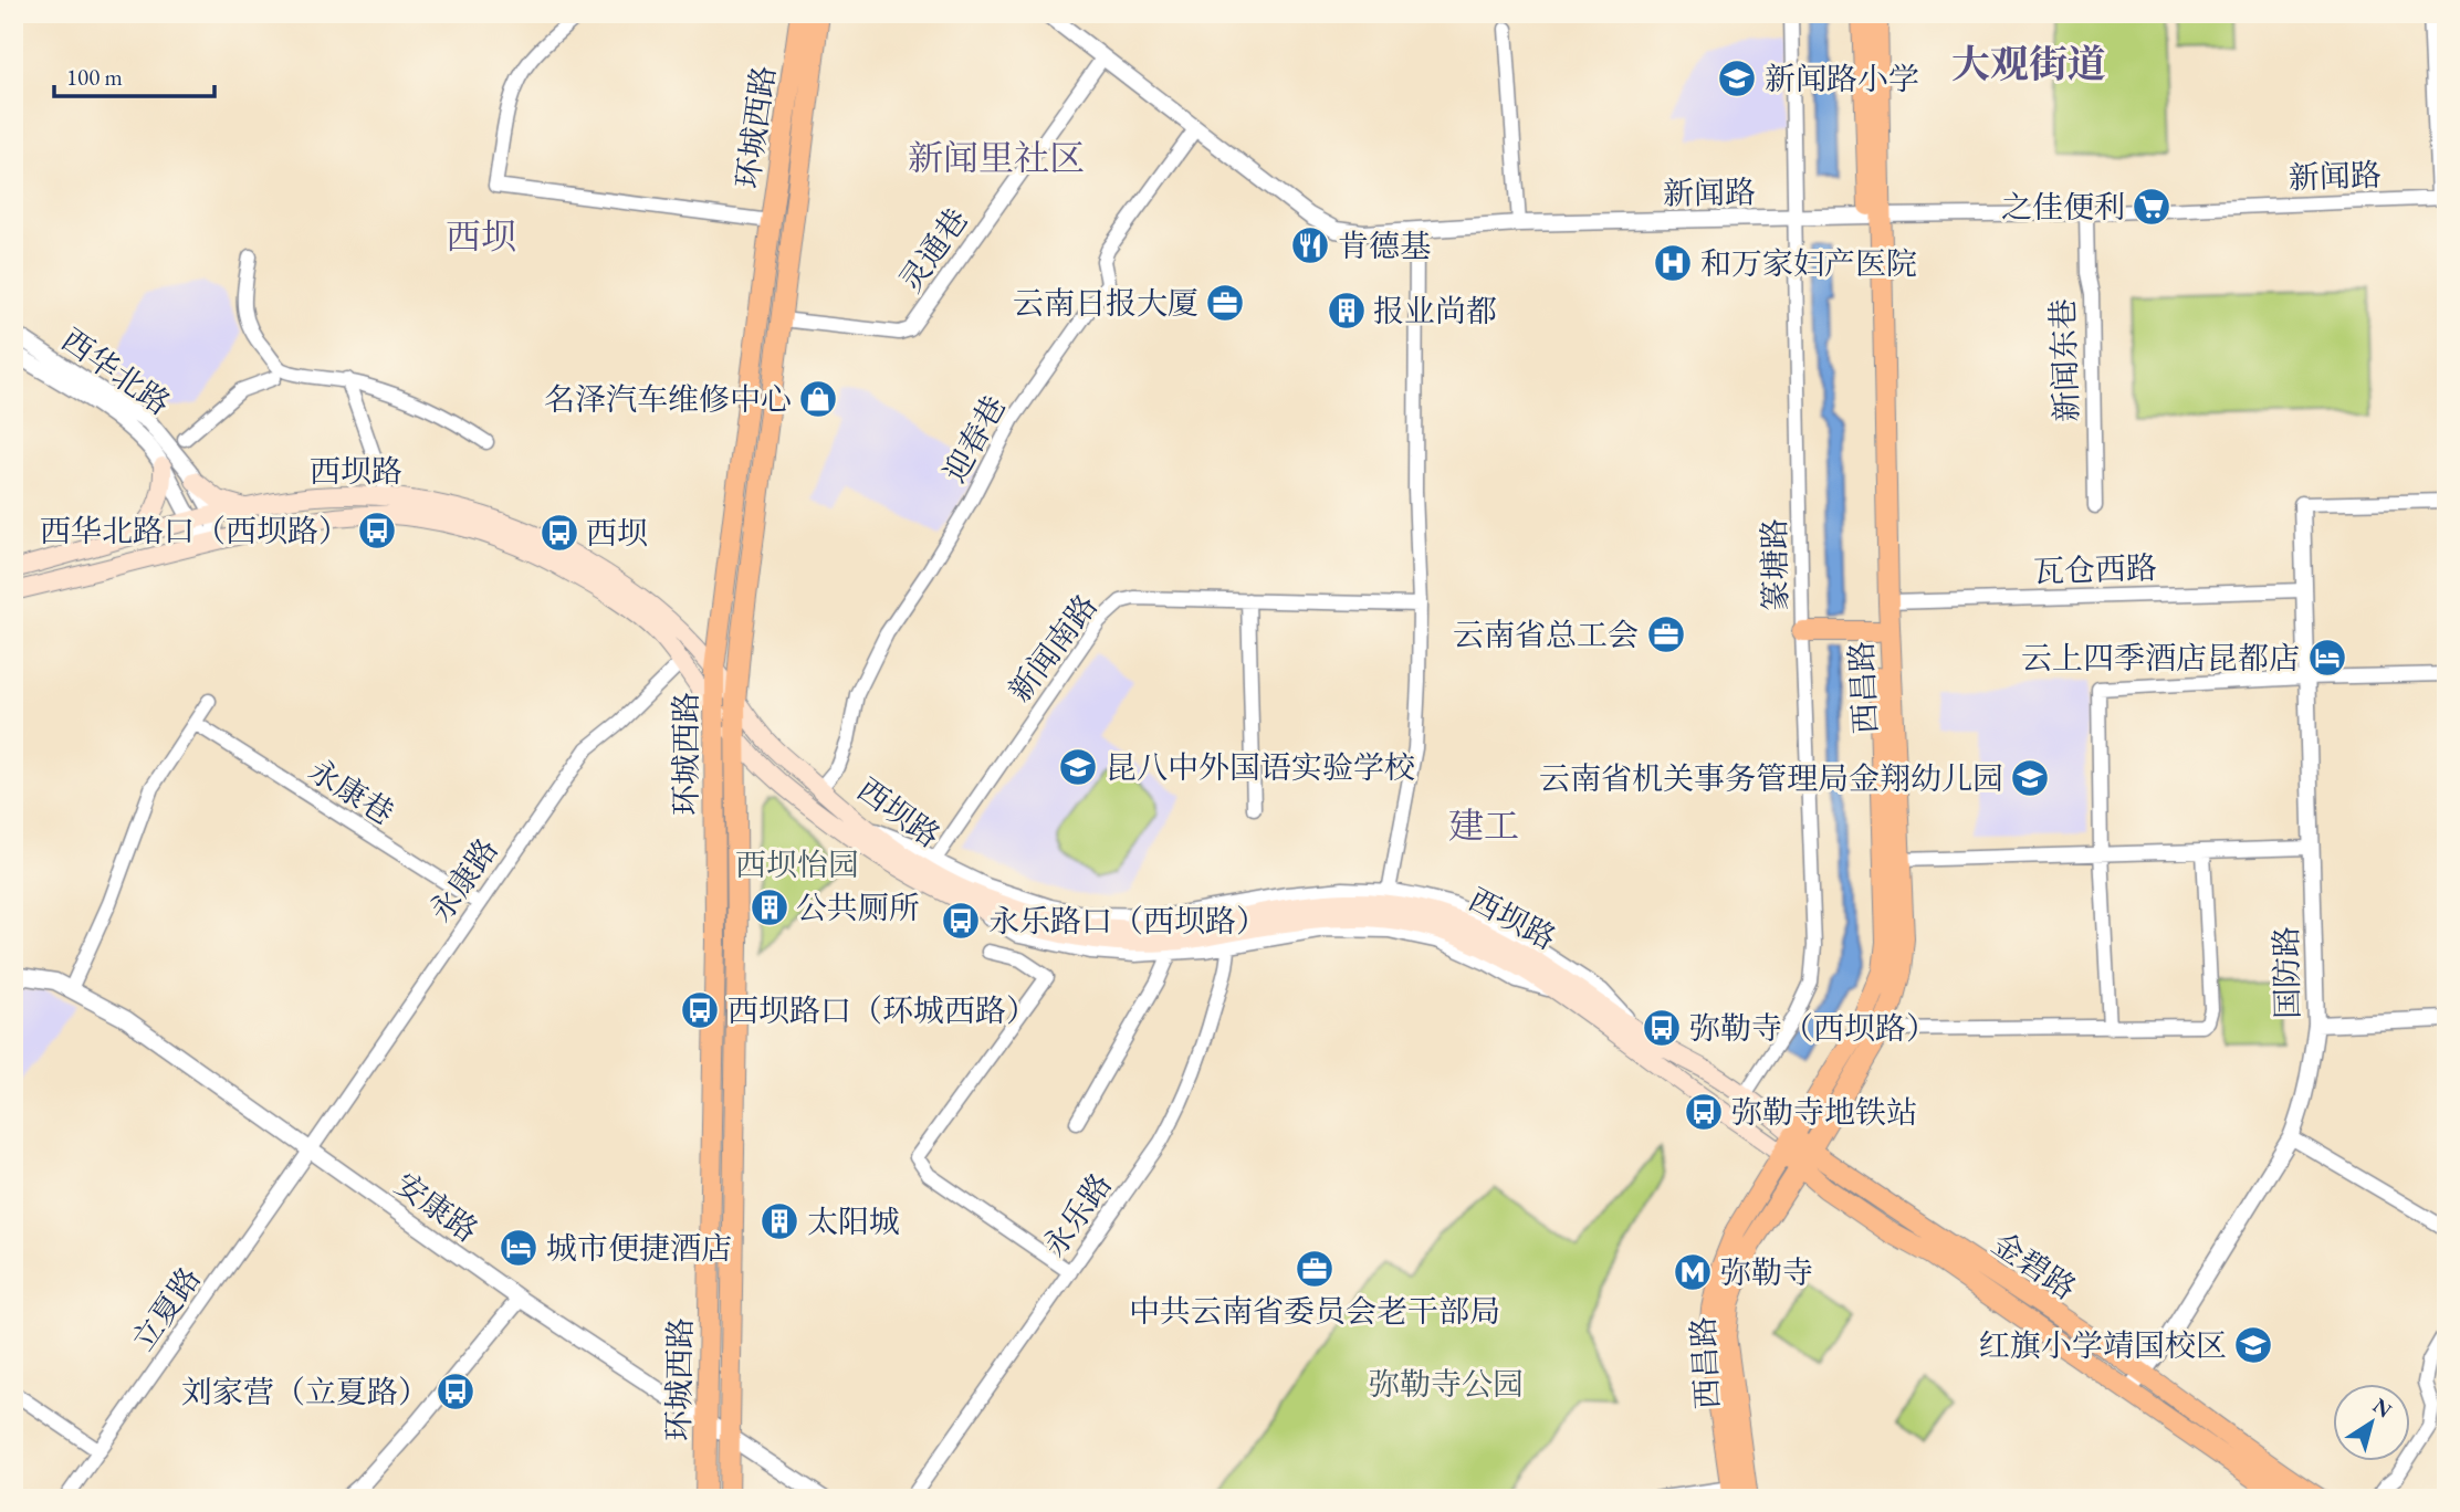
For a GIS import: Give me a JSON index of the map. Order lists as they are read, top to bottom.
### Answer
{
  "streets": {
    "main road": [
      "环城西路",
      "西坝路",
      "西昌路",
      "金碧路"
    ],
    "street": [
      "新闻路",
      "灵通巷",
      "新闻东巷",
      "西华北路",
      "迎春巷",
      "篆塘路",
      "瓦仓西路",
      "新闻南路",
      "永康巷",
      "永康路",
      "国防路",
      "安康路",
      "永乐路",
      "立夏路"
    ]
  },
  "crossings": [
    ["环城西路", "灵通巷"],
    ["环城西路", "西坝路"],
    ["环城西路", "安康路"],
    ["新闻路", "灵通巷"],
    ["新闻路", "新闻东巷"],
    ["新闻路", "迎春巷"],
    ["新闻路", "篆塘路"],
    ["新闻路", "西昌路"],
    ["西华北路", "西坝路"],
    ["迎春巷", "西坝路"],
    ["西坝路", "篆塘路"],
    ["西坝路", "西昌路"],
    ["西坝路", "永康路"],
    ["西坝路", "永乐路"],
    ["西坝路", "金碧路"],
    ["瓦仓西路", "西昌路"],
    ["瓦仓西路", "国防路"],
    ["西昌路", "金碧路"],
    ["永康巷", "永康路"],
    ["永康路", "安康路"],
    ["永康路", "立夏路"],
    ["国防路", "金碧路"],
    ["安康路", "立夏路"]
  ],
  "districts": [
    "大观街道",
    "新闻里社区",
    "西坝",
    "建工"
  ],
  "parks": ["西坝怡园", "弥勒寺公园"],
  "places": {
    "school or university": [
      "新闻路小学",
      "昆八中外国语实验学校",
      "云南省机关事务管理局金翔幼儿园",
      "红旗小学靖国校区"
    ],
    "supermarket": ["之佳便利"],
    "restaurant": ["肯德基"],
    "hospital": ["和万家妇产医院"],
    "office": ["云南日报大厦", "云南省总工会", "中共云南省委员会老干部局"],
    "building": ["报业尚都", "公共厕所", "太阳城"],
    "shop": ["名泽汽车维修中心"],
    "bus stop": [
      "西华北路口（西坝路）",
      "西坝",
      "永乐路口（西坝路）",
      "西坝路口（环城西路）",
      "弥勒寺（西坝路）",
      "弥勒寺地铁站",
      "刘家营（立夏路）"
    ],
    "hotel": ["云上四季酒店昆都店", "城市便捷酒店"],
    "metro station": ["弥勒寺"]
  },
  "scale_bar": "100 m",
  "north": "top right"
}
